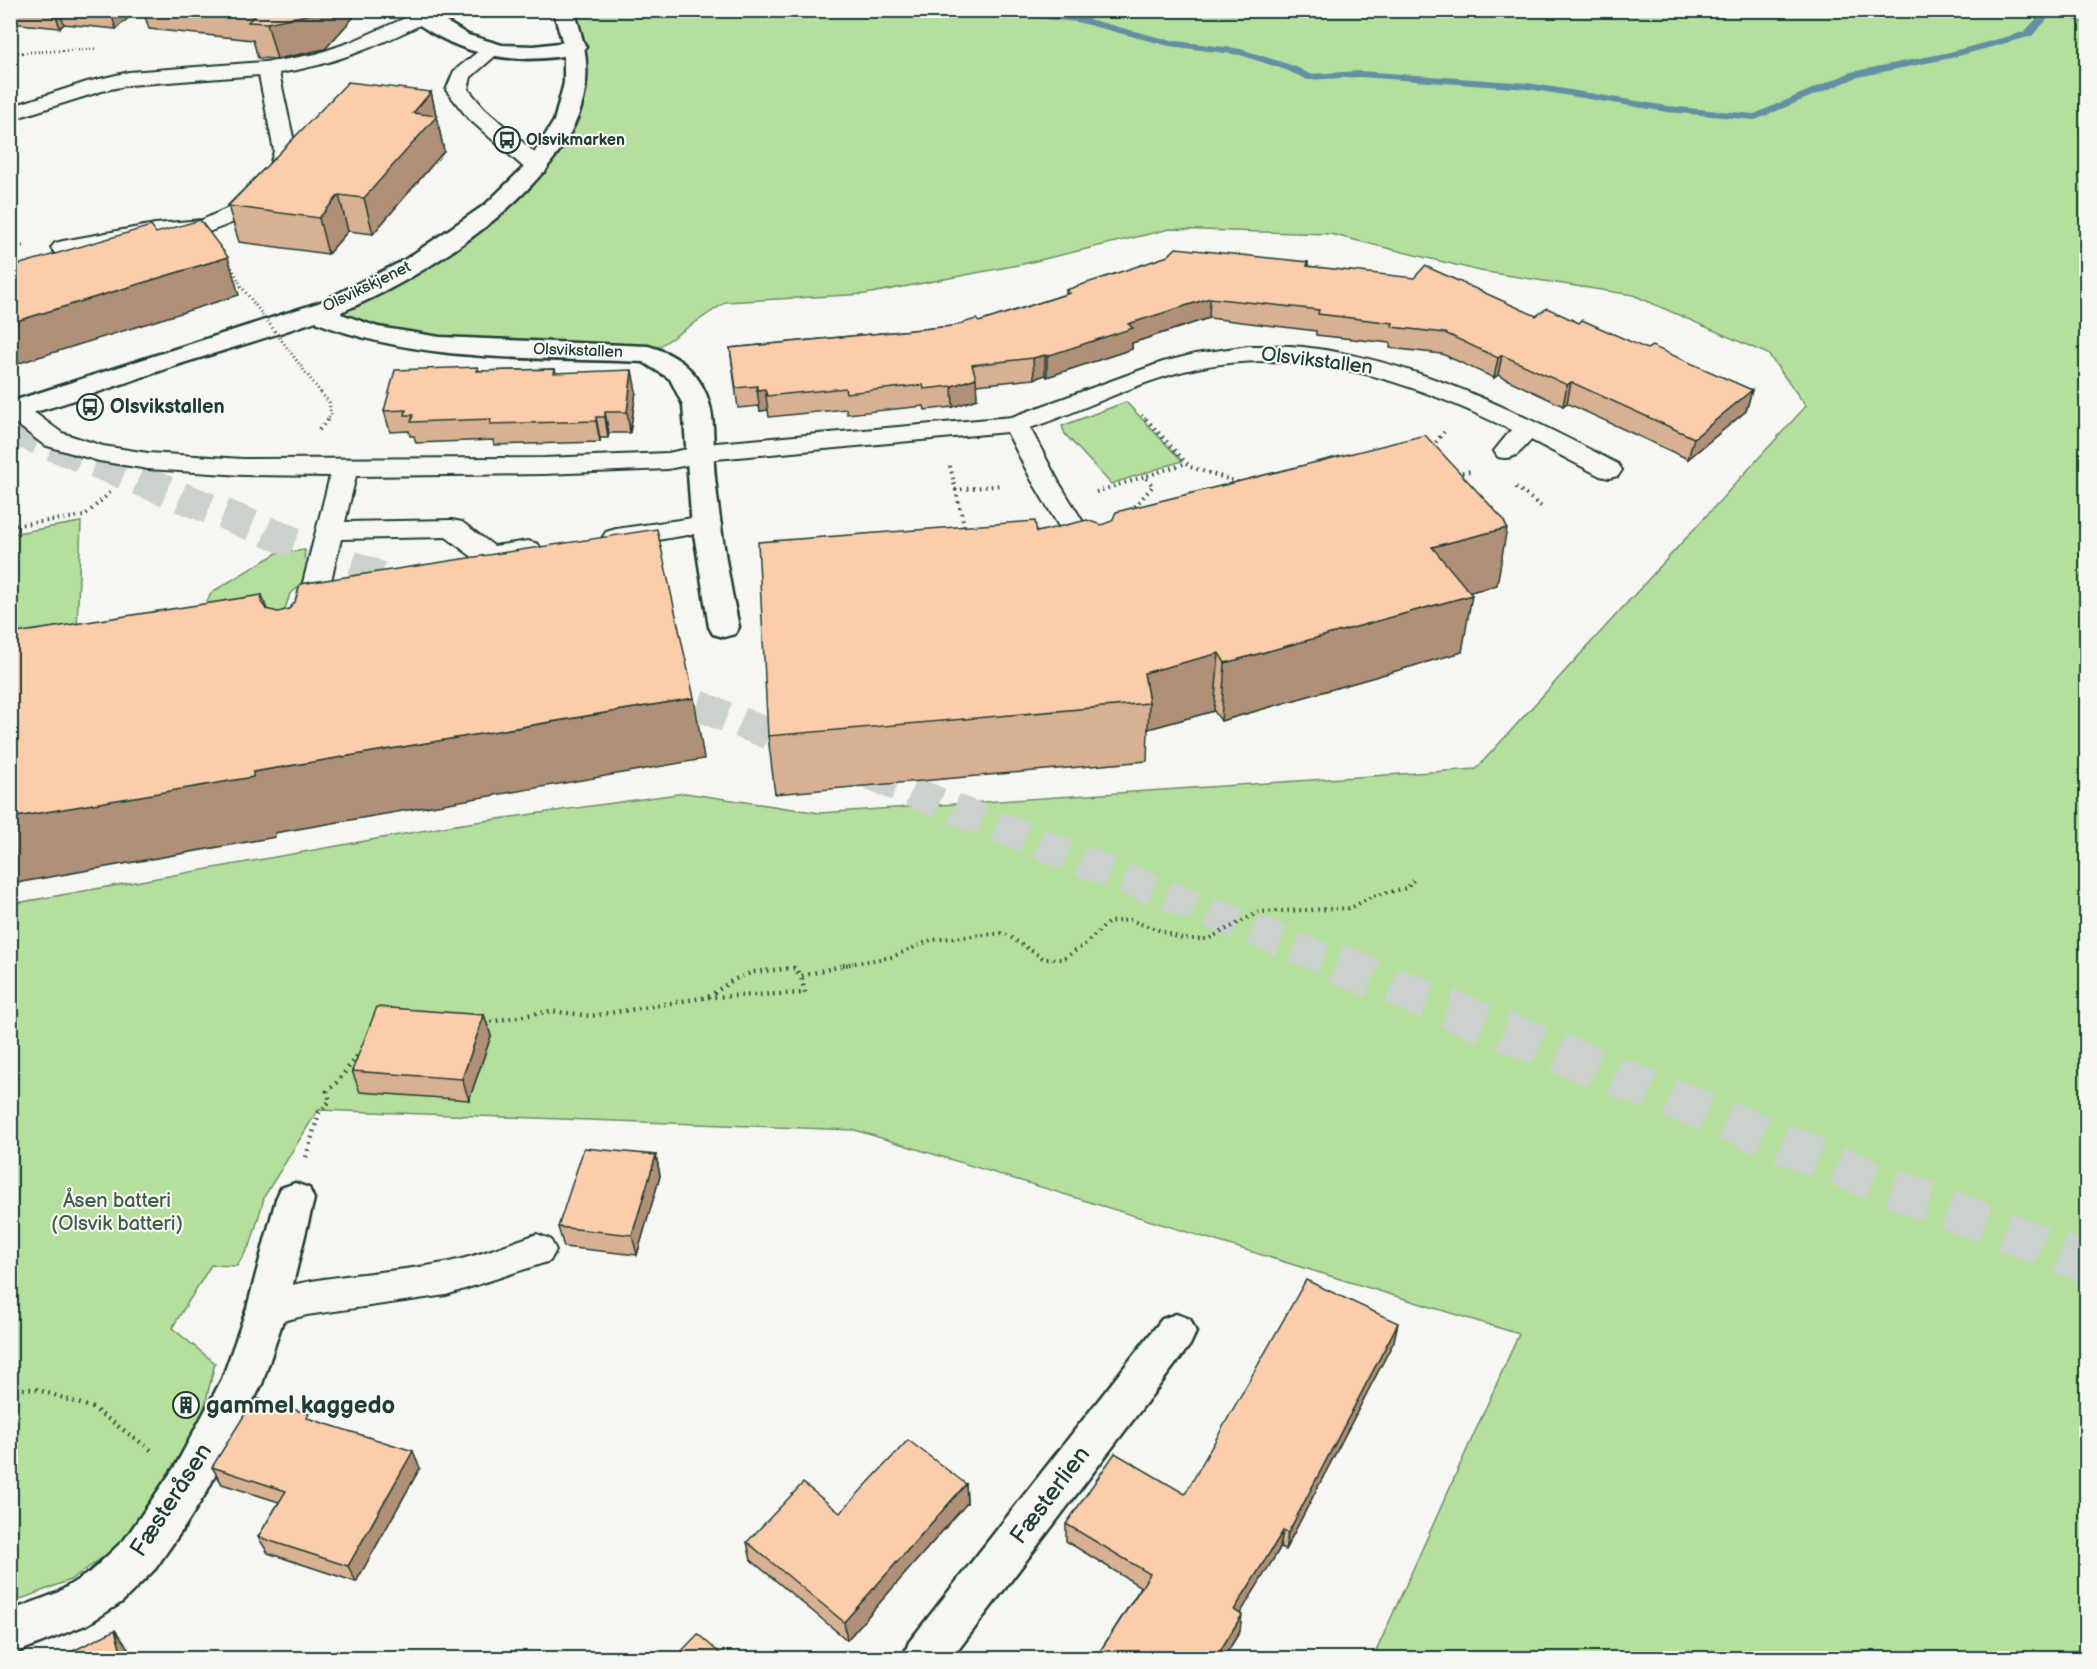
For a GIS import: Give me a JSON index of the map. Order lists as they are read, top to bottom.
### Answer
{
  "streets": {
    "street": [
      "Olsvikskjenet",
      "Olsvikstallen",
      "Fæsterlien",
      "Fæsteråsen"
    ]
  },
  "crossings": [
    ["Olsvikskjenet", "Olsvikstallen"]
  ],
  "parks": ["Åsen batteri (Olsvik batteri)"],
  "places": {
    "bus stop": ["Olsvikmarken", "Olsvikstallen"],
    "building": ["gammel kaggedo"]
  }
}
